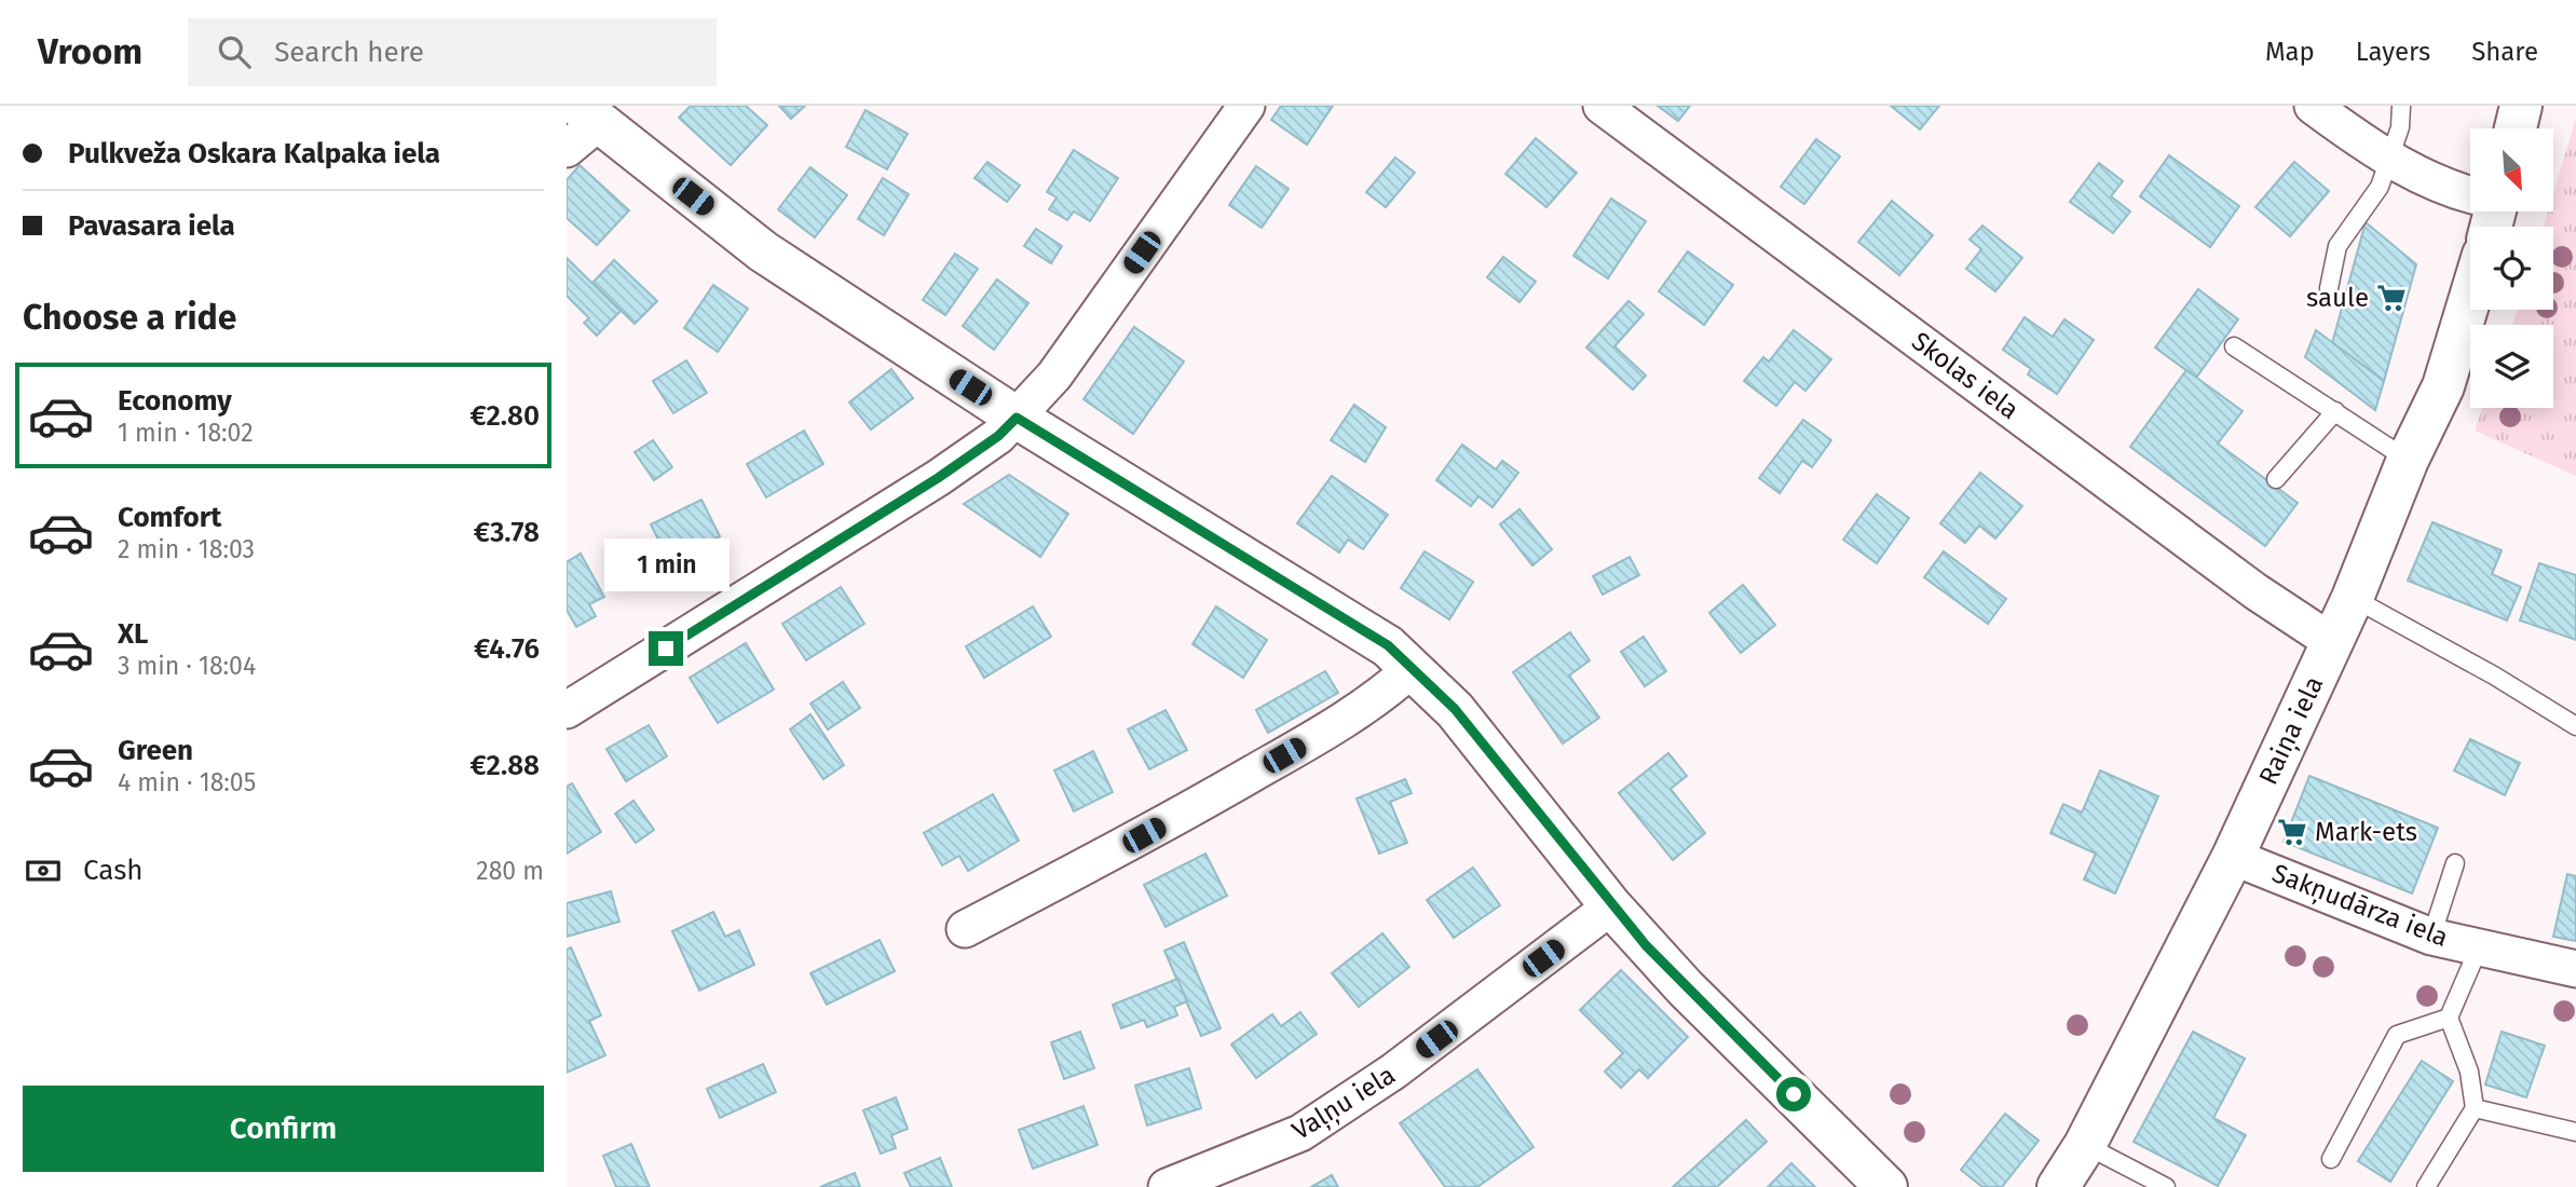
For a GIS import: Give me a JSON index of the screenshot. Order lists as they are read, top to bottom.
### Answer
{
  "streets": {
    "street": [
      "Skolas iela",
      "Raiņa iela",
      "Sakņudārza iela",
      "Vaļņu iela"
    ]
  },
  "crossings": [
    ["Skolas iela", "Raiņa iela"],
    ["Raiņa iela", "Sakņudārza iela"]
  ],
  "places": {
    "supermarket": ["saule", "Mark-ets"]
  },
  "north": "bottom right",
  "page": {
    "header": "Vroom",
    "search": "Search here",
    "nav": ["Map", "Layers", "Share"],
    "banner": ["Pulkveža Oskara Kalpaka iela", "Pavasara iela"],
    "heading": "Choose a ride",
    "list": [
      {
        "name": "Economy",
        "note": "1 min · 18:02",
        "value": "€2.80"
      },
      {
        "name": "Comfort",
        "note": "2 min · 18:03",
        "value": "€3.78"
      },
      {
        "name": "XL",
        "note": "3 min · 18:04",
        "value": "€4.76"
      },
      {
        "name": "Green",
        "note": "4 min · 18:05",
        "value": "€2.88"
      }
    ],
    "bubble": "1 min",
    "pay": ["Cash", "280 m"],
    "buttons": "Confirm"
  }
}
